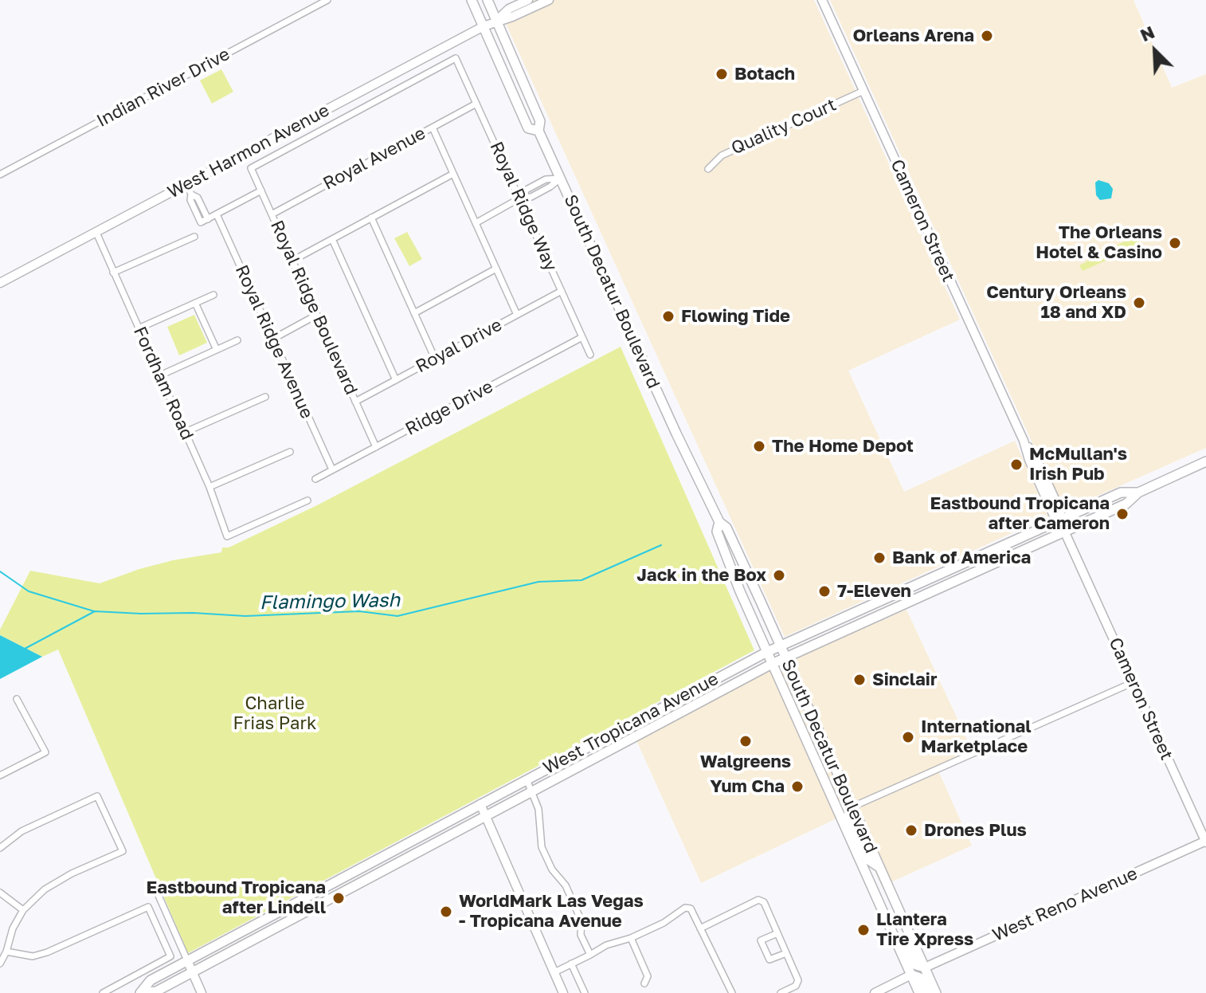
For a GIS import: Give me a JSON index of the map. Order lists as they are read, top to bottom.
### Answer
{
  "streets": {
    "main road": ["South Decatur Boulevard", "West Tropicana Avenue"],
    "street": [
      "Indian River Drive",
      "Quality Court",
      "West Harmon Avenue",
      "Royal Avenue",
      "Royal Ridge Way",
      "Cameron Street",
      "Royal Ridge Boulevard",
      "Royal Ridge Avenue",
      "Royal Drive",
      "Fordham Road",
      "Ridge Drive",
      "West Reno Avenue"
    ]
  },
  "crossings": [
    ["Quality Court", "Cameron Street"],
    ["West Harmon Avenue", "South Decatur Boulevard"],
    ["West Harmon Avenue", "Fordham Road"],
    ["Royal Avenue", "Royal Ridge Way"],
    ["Royal Avenue", "Royal Ridge Boulevard"],
    ["Royal Ridge Way", "Royal Ridge Boulevard"],
    ["Royal Ridge Way", "Royal Drive"],
    ["Royal Ridge Way", "Ridge Drive"],
    ["Cameron Street", "West Tropicana Avenue"],
    ["Cameron Street", "West Reno Avenue"],
    ["South Decatur Boulevard", "West Tropicana Avenue"],
    ["South Decatur Boulevard", "West Reno Avenue"],
    ["Royal Ridge Boulevard", "Royal Drive"],
    ["Royal Ridge Boulevard", "Ridge Drive"],
    ["Royal Ridge Avenue", "Ridge Drive"]
  ],
  "water": ["Flamingo Wash"],
  "parks": ["Charlie Frias Park"],
  "places": [
    "Orleans Arena",
    "Botach",
    "The Orleans Hotel & Casino",
    "Century Orleans 18 and XD",
    "Flowing Tide",
    "The Home Depot",
    "McMullan's Irish Pub",
    "Eastbound Tropicana after Cameron",
    "Bank of America",
    "Jack in the Box",
    "7-Eleven",
    "Sinclair",
    "International Marketplace",
    "Walgreens",
    "Yum Cha",
    "Drones Plus",
    "Eastbound Tropicana after Lindell",
    "WorldMark Las Vegas - Tropicana Avenue",
    "Llantera Tire Xpress"
  ],
  "north": "top left"
}
